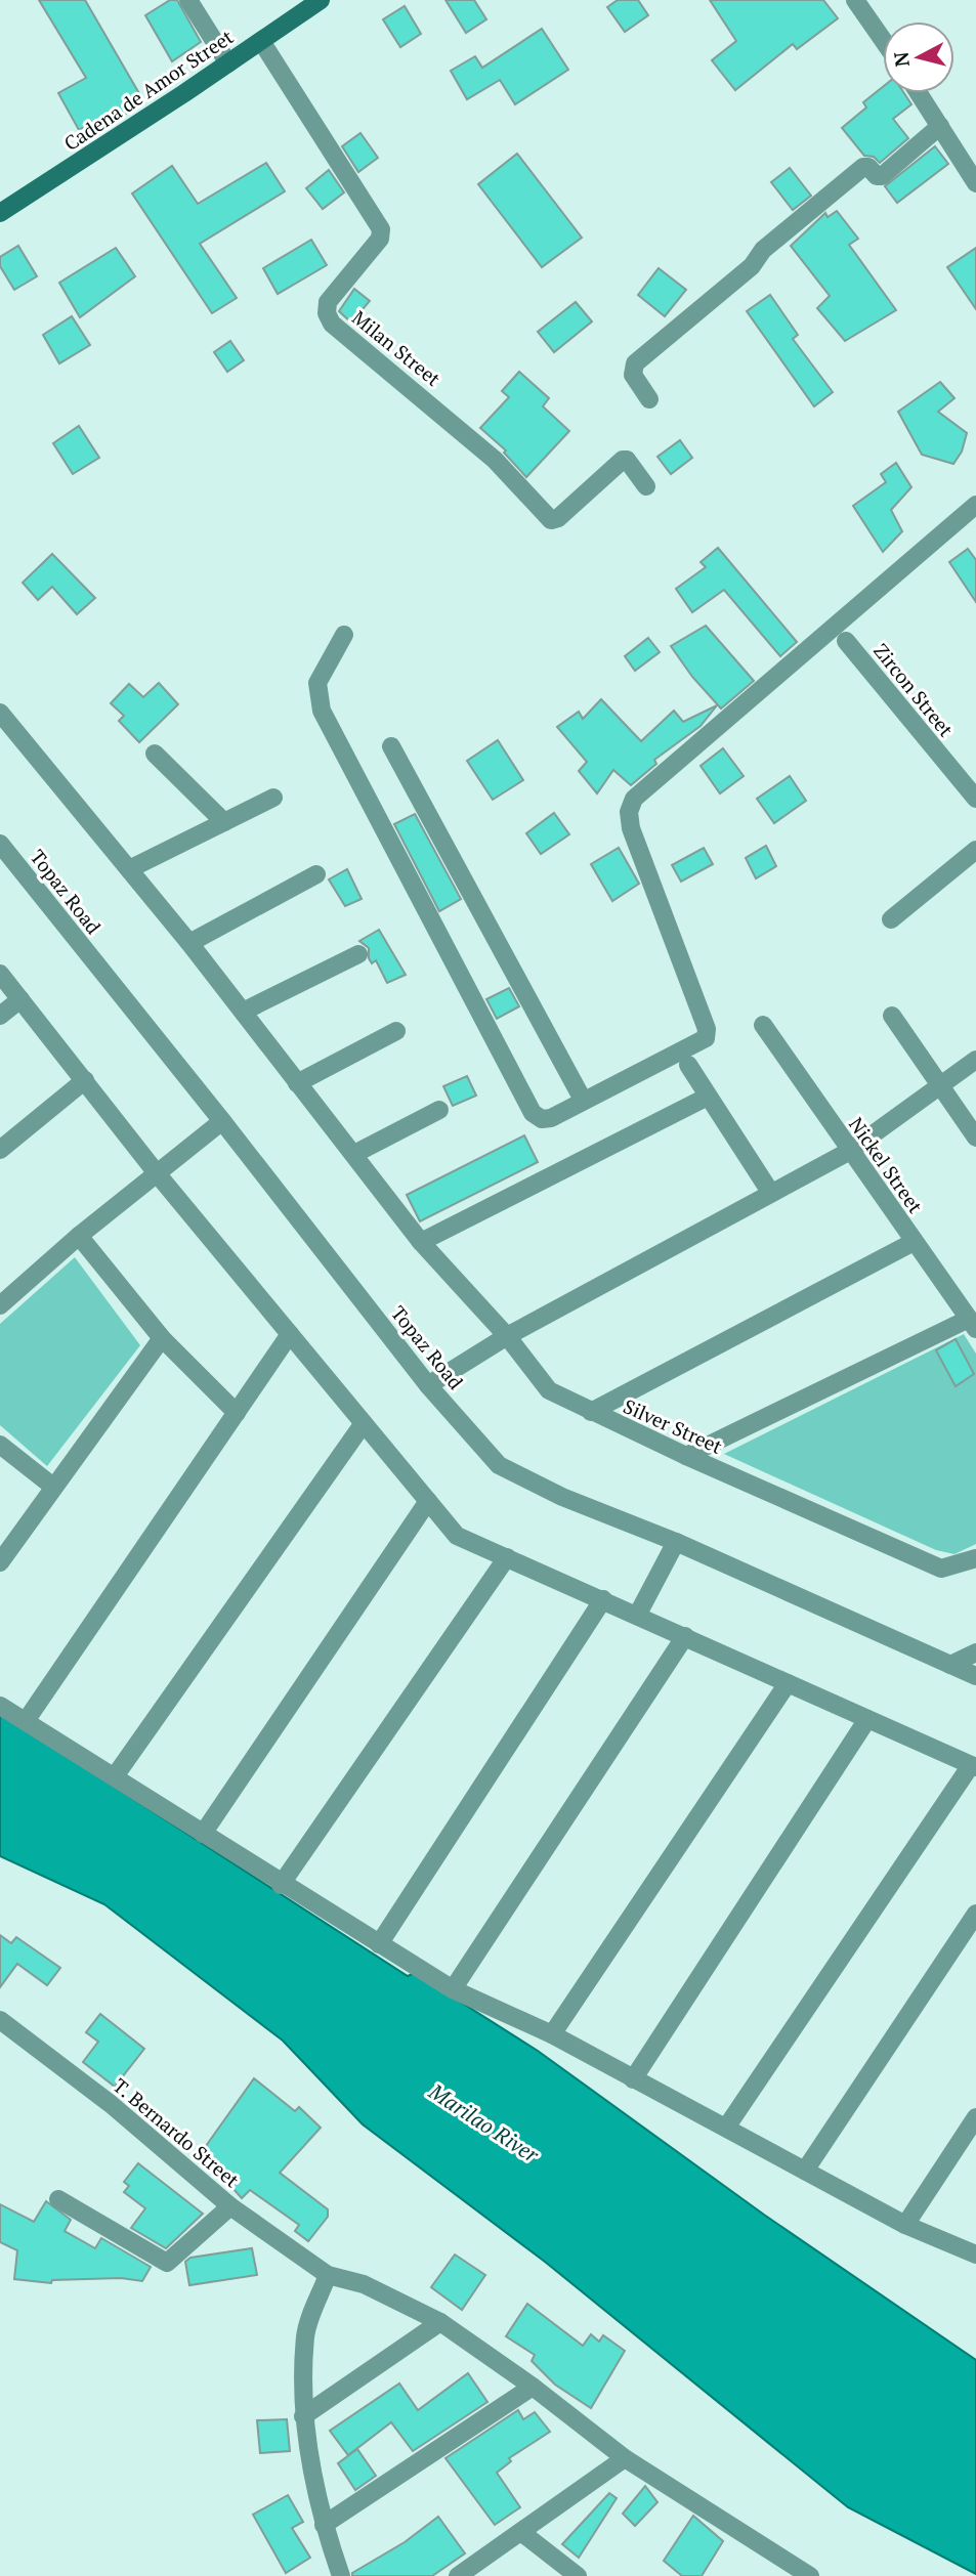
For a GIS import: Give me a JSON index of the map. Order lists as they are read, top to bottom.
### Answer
{
  "streets": {
    "main road": ["Cadena de Amor Street"],
    "street": [
      "Milan Street",
      "Zircon Street",
      "Topaz Road",
      "Nickel Street",
      "Silver Street",
      "T. Bernardo Street"
    ]
  },
  "crossings": [
    ["Cadena de Amor Street", "Milan Street"]
  ],
  "water": ["Marilao River"],
  "north": "left"
}
